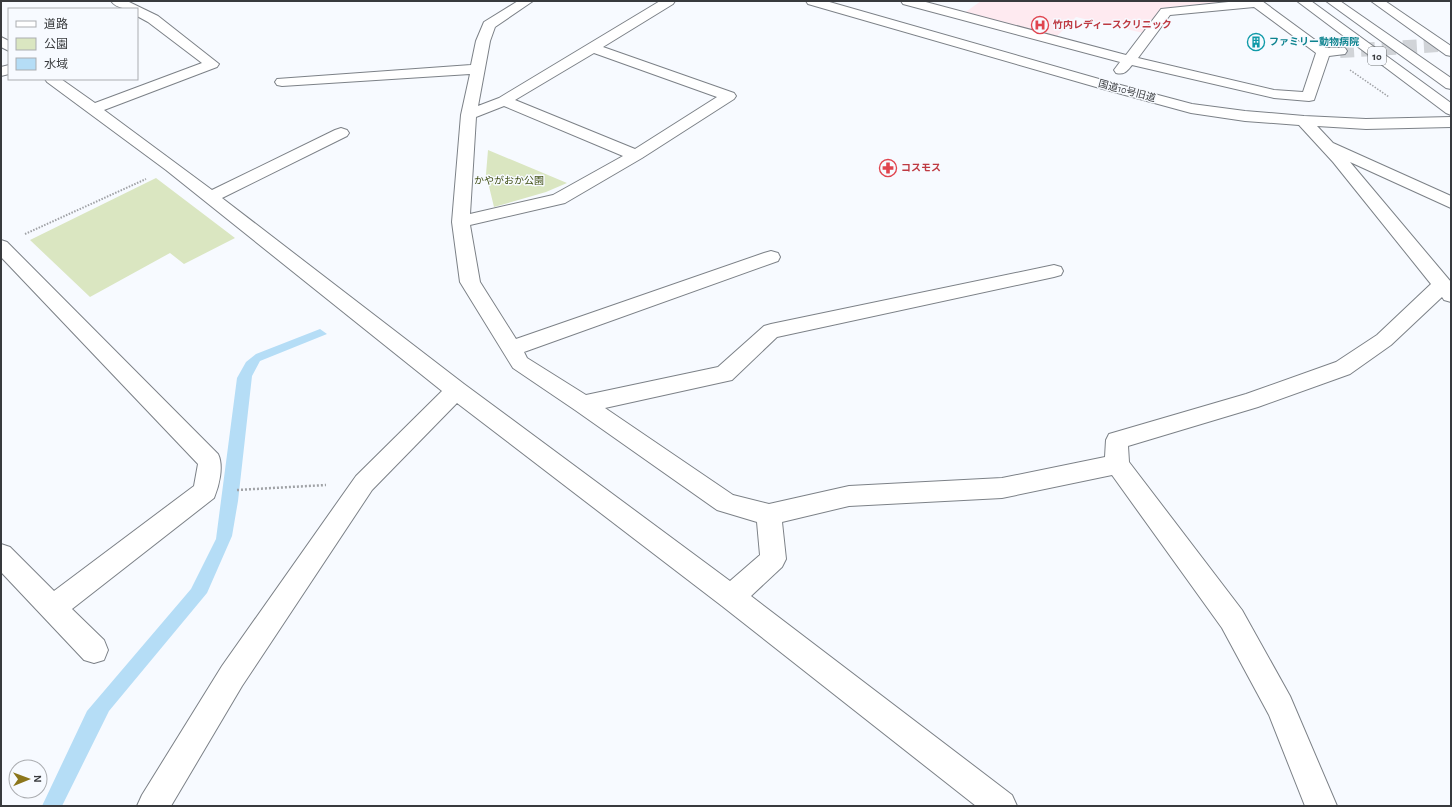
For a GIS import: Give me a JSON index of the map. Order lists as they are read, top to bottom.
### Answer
{
  "streets": {
    "main road": ["10", "国道10号旧道"]
  },
  "parks": ["かやがおか公園"],
  "places": {
    "hospital": ["竹内レディースクリニック"],
    "building": ["ファミリー動物病院"],
    "pharmacy": ["コスモス"]
  },
  "legend": ["道路", "公園", "水域"],
  "north": "right"
}
